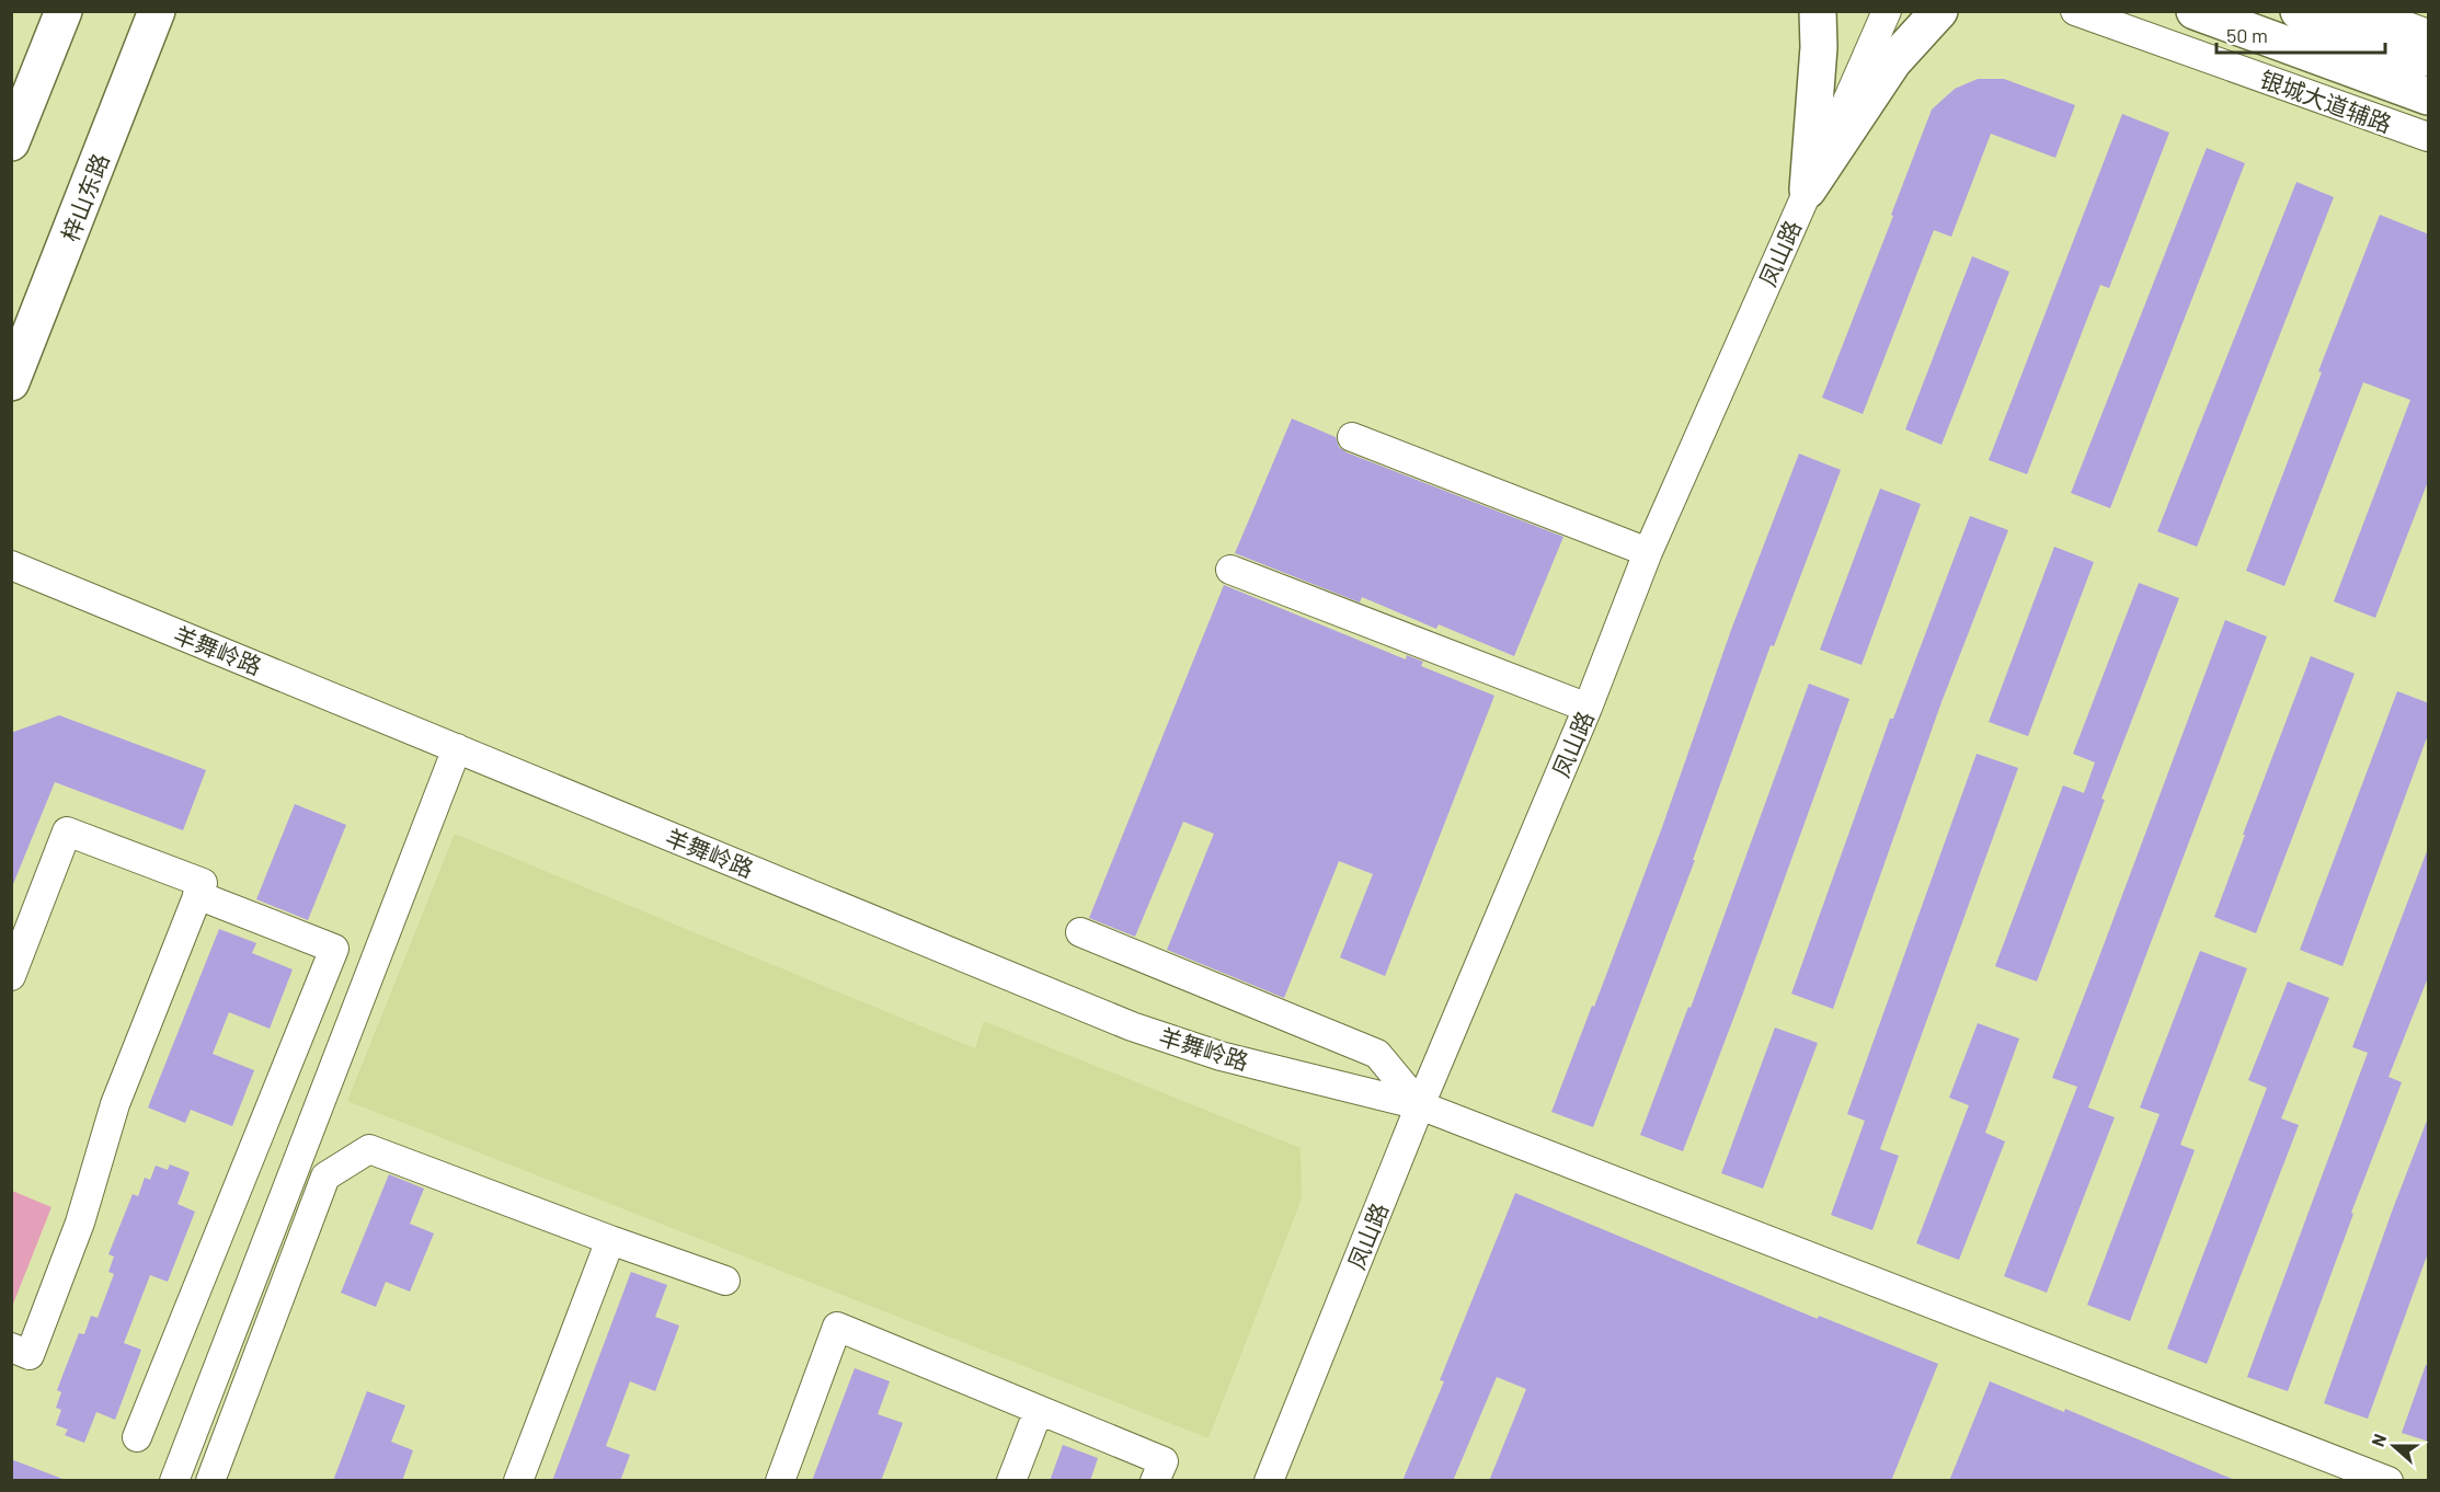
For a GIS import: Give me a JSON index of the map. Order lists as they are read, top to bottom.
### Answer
{
  "streets": {
    "main road": ["梓山东路"],
    "street": ["银城大道辅路", "凤山路", "羊舞岭路"]
  },
  "crossings": [
    ["凤山路", "羊舞岭路"]
  ],
  "scale_bar": "50 m",
  "north": "left"
}
